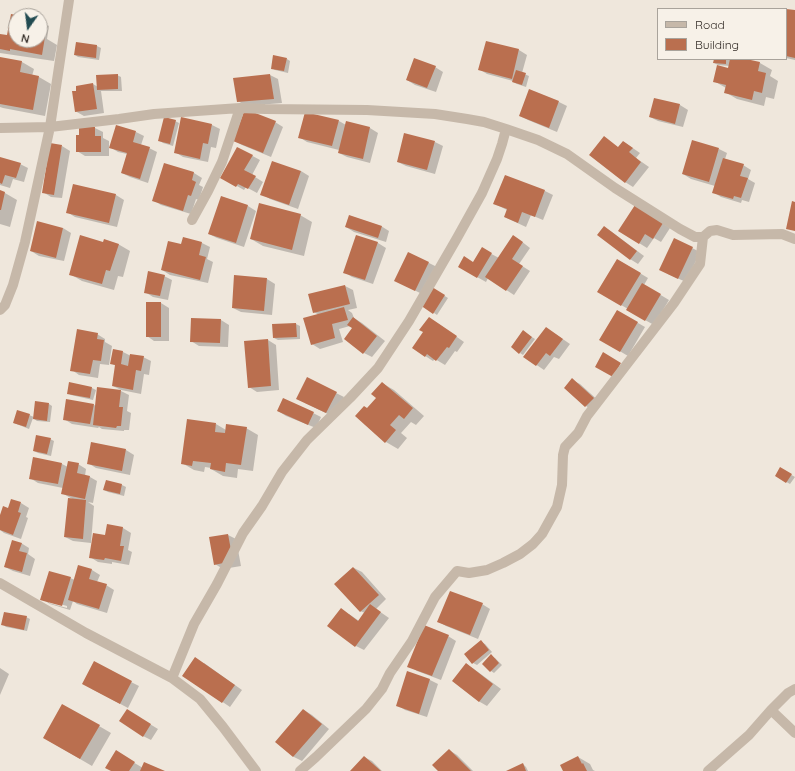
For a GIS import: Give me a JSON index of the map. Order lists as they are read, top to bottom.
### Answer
{
  "legend": ["Road", "Building"],
  "north": "bottom"
}
